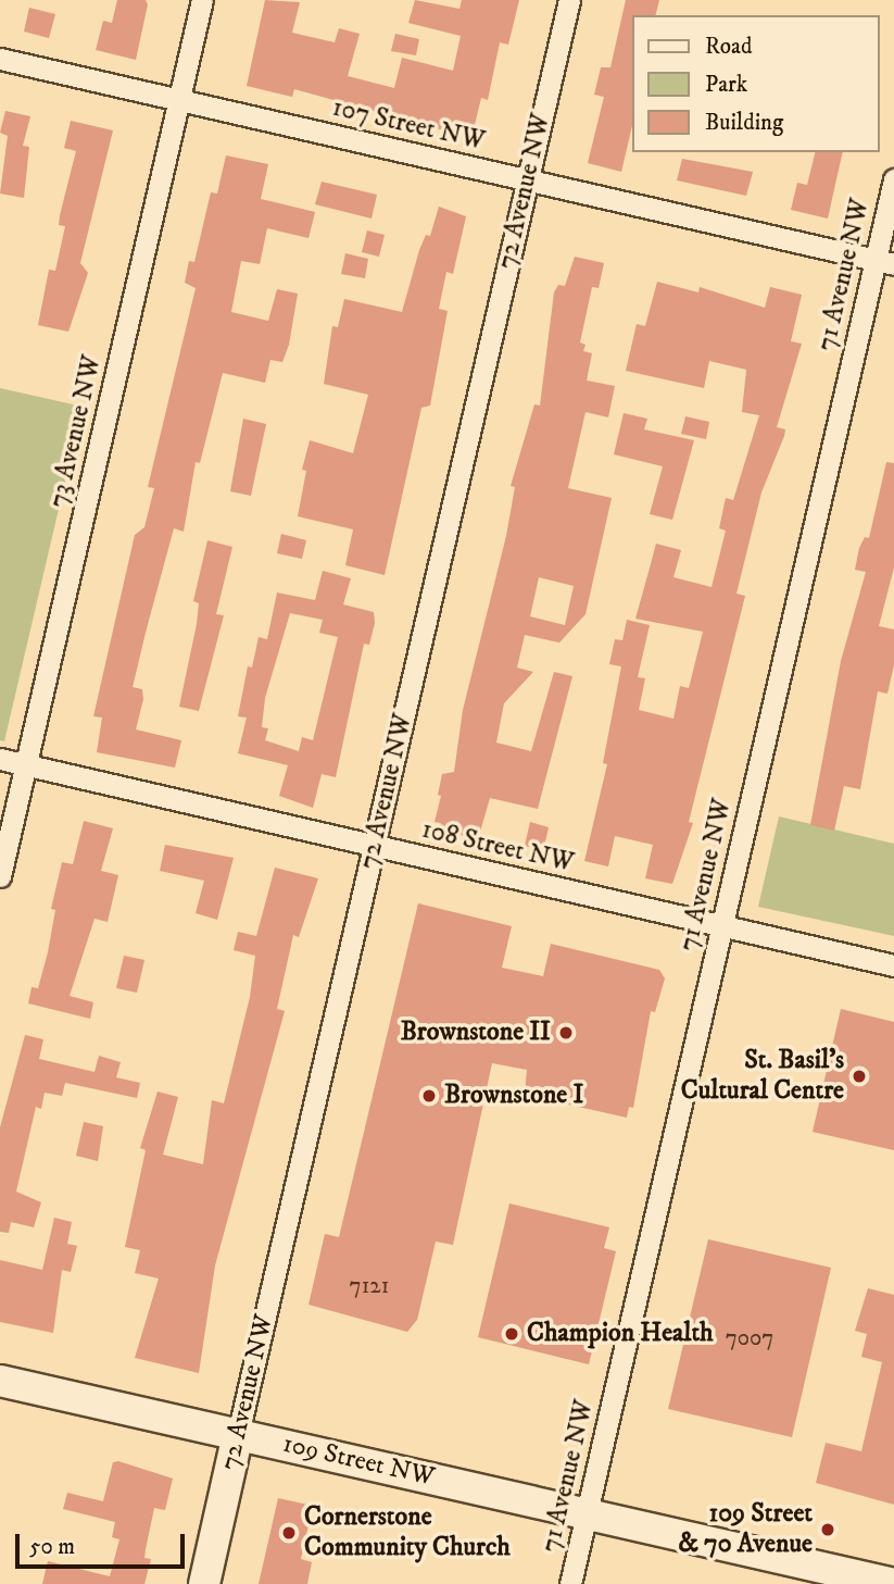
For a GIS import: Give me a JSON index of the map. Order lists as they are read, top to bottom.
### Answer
{
  "streets": {
    "main road": ["72 Avenue NW", "109 Street NW"],
    "street": [
      "107 Street NW",
      "71 Avenue NW",
      "73 Avenue NW",
      "108 Street NW"
    ]
  },
  "crossings": [
    ["107 Street NW", "72 Avenue NW"],
    ["107 Street NW", "71 Avenue NW"],
    ["107 Street NW", "73 Avenue NW"],
    ["72 Avenue NW", "108 Street NW"],
    ["72 Avenue NW", "109 Street NW"],
    ["71 Avenue NW", "108 Street NW"],
    ["71 Avenue NW", "109 Street NW"],
    ["73 Avenue NW", "108 Street NW"]
  ],
  "places": [
    "Brownstone II",
    "St. Basil's Cultural Centre",
    "Brownstone I",
    "Champion Health",
    "109 Street & 70 Avenue",
    "Cornerstone Community Church"
  ],
  "house_numbers": ["7121", "7007"],
  "legend": ["Road", "Park", "Building"],
  "scale_bar": "50 m"
}
